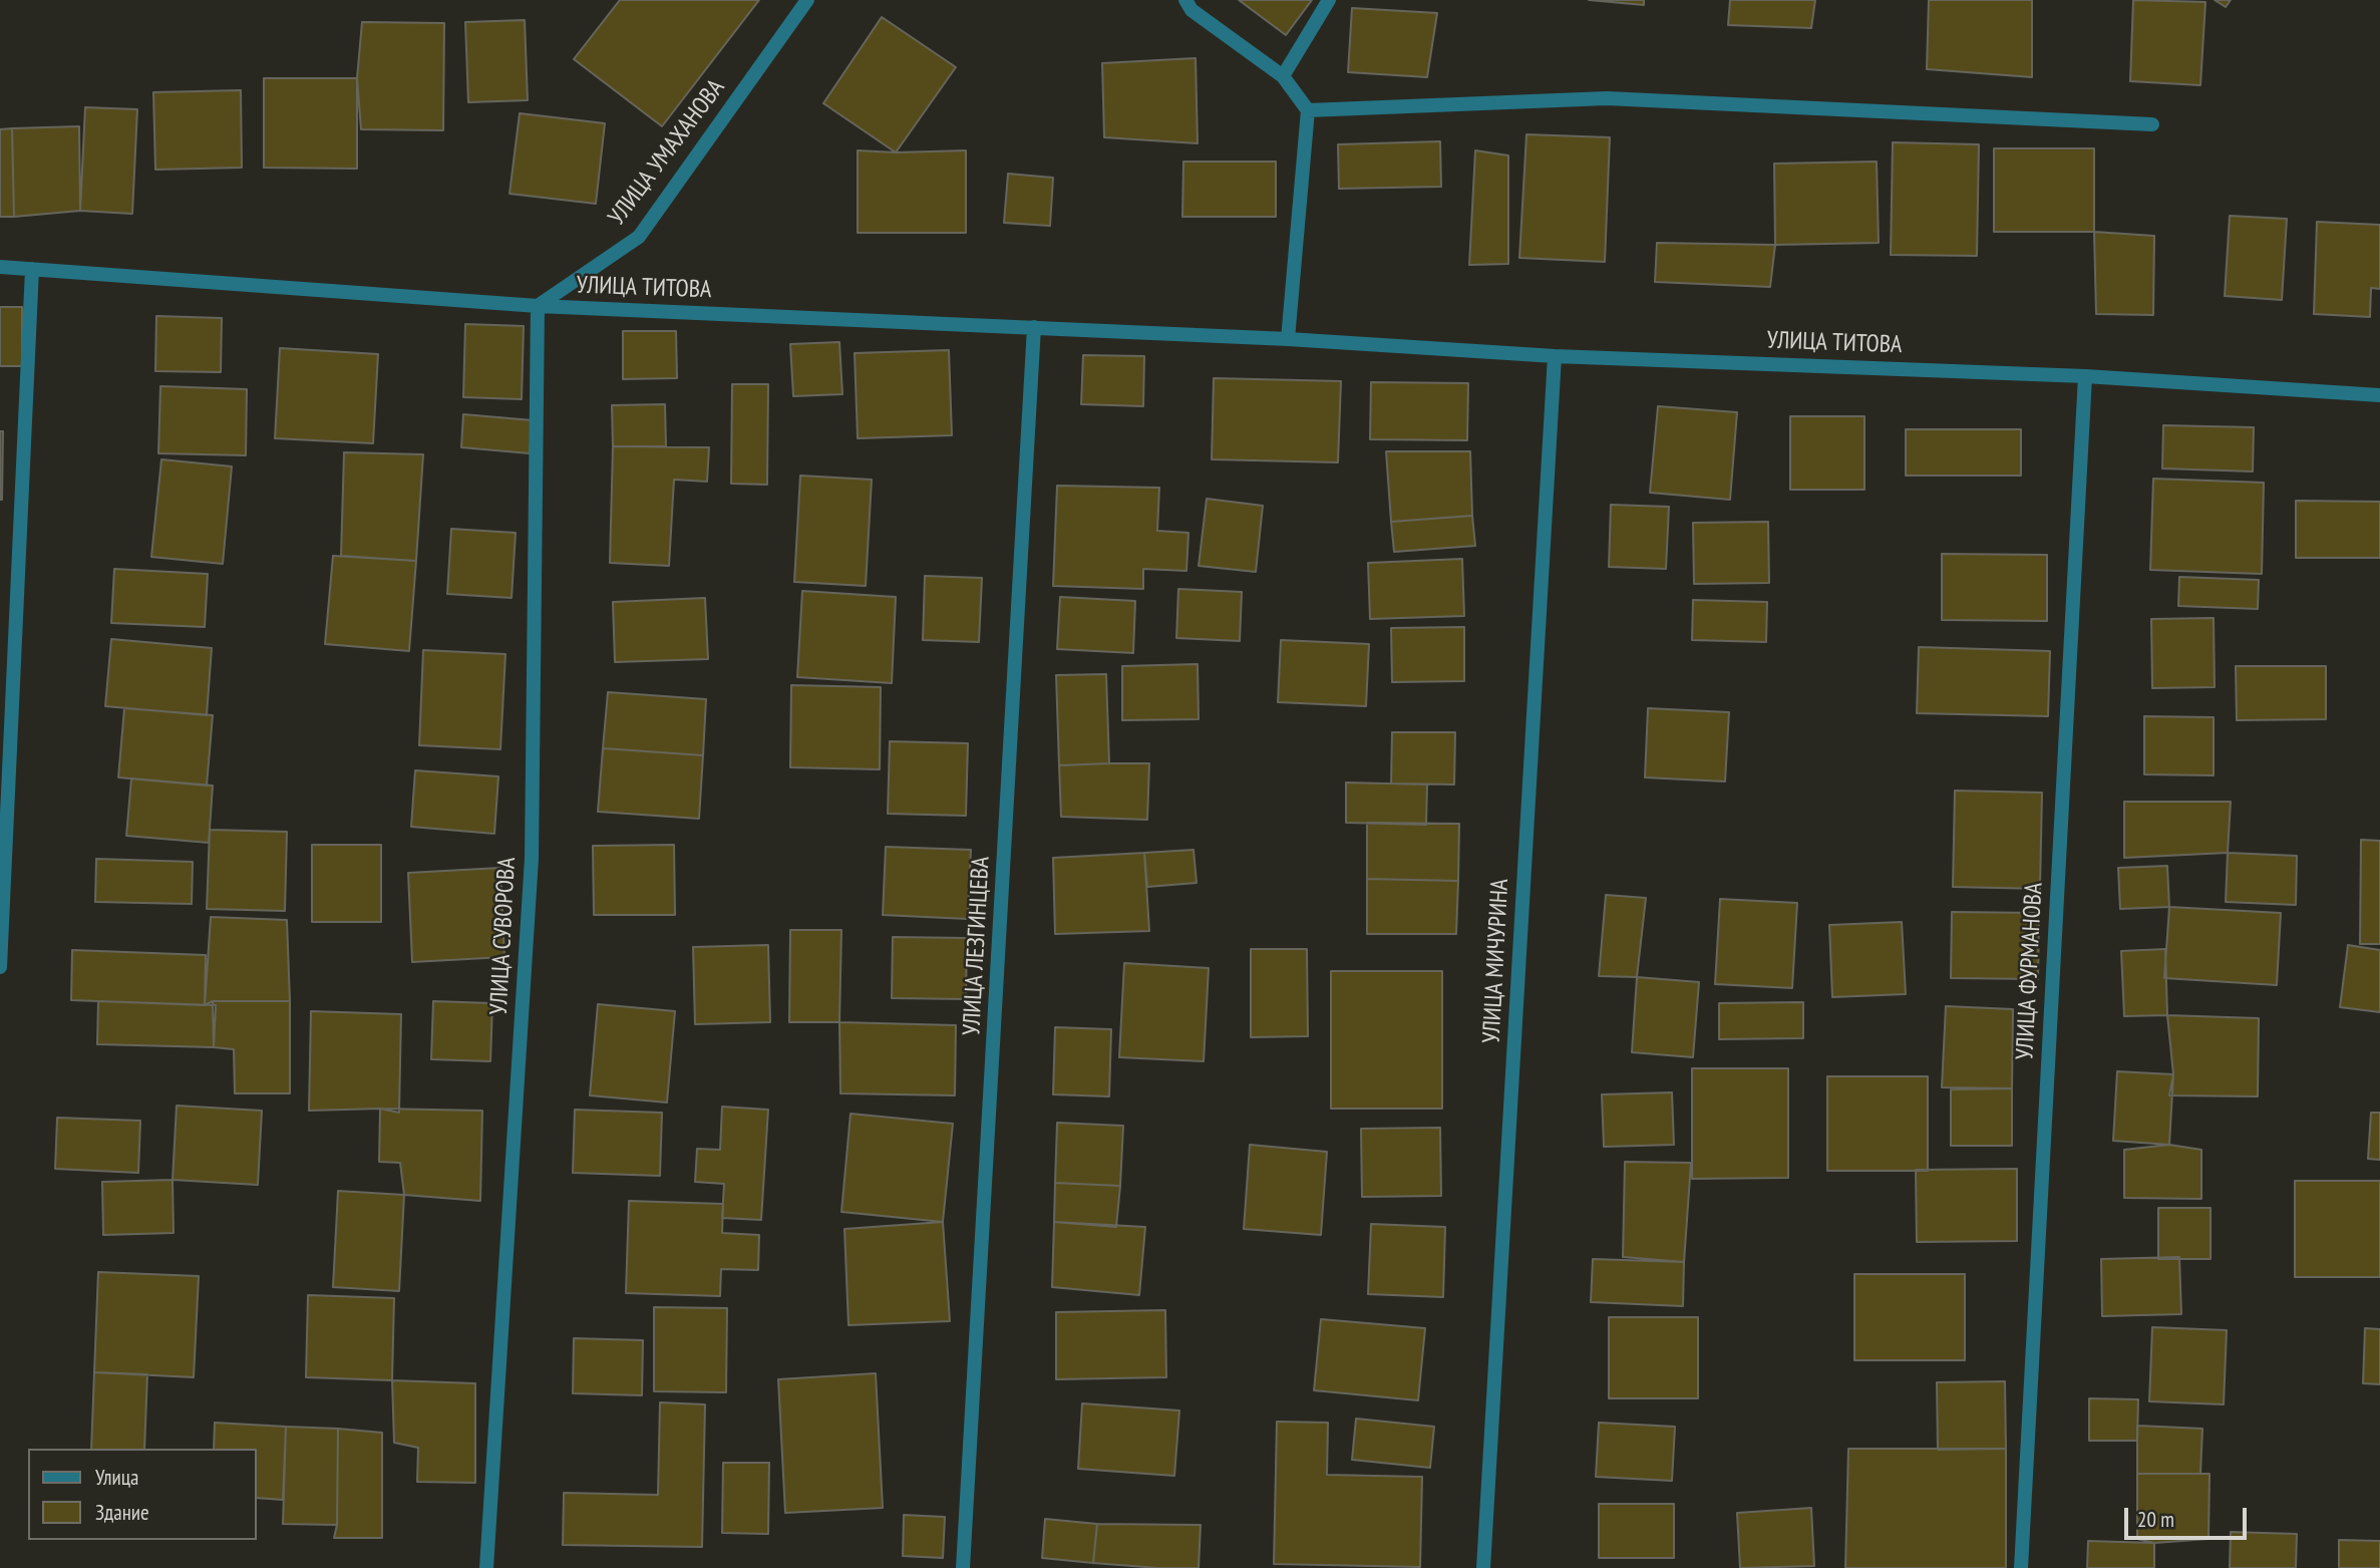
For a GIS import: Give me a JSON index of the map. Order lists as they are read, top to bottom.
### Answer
{
  "streets": {
    "street": [
      "УЛИЦА УМАХАНОВА",
      "УЛИЦА ТИТОВА",
      "УЛИЦА СУВОРОВА",
      "УЛИЦА ЛЕЗГИНЦЕВА",
      "УЛИЦА МИЧУРИНА",
      "УЛИЦА ФУРМАНОВА"
    ]
  },
  "crossings": [
    ["УЛИЦА УМАХАНОВА", "УЛИЦА ТИТОВА"],
    ["УЛИЦА УМАХАНОВА", "УЛИЦА СУВОРОВА"],
    ["УЛИЦА ТИТОВА", "УЛИЦА СУВОРОВА"],
    ["УЛИЦА ТИТОВА", "УЛИЦА ЛЕЗГИНЦЕВА"],
    ["УЛИЦА ТИТОВА", "УЛИЦА МИЧУРИНА"],
    ["УЛИЦА ТИТОВА", "УЛИЦА ФУРМАНОВА"]
  ],
  "legend": ["Улица", "Здание"],
  "scale_bar": "20 m"
}
